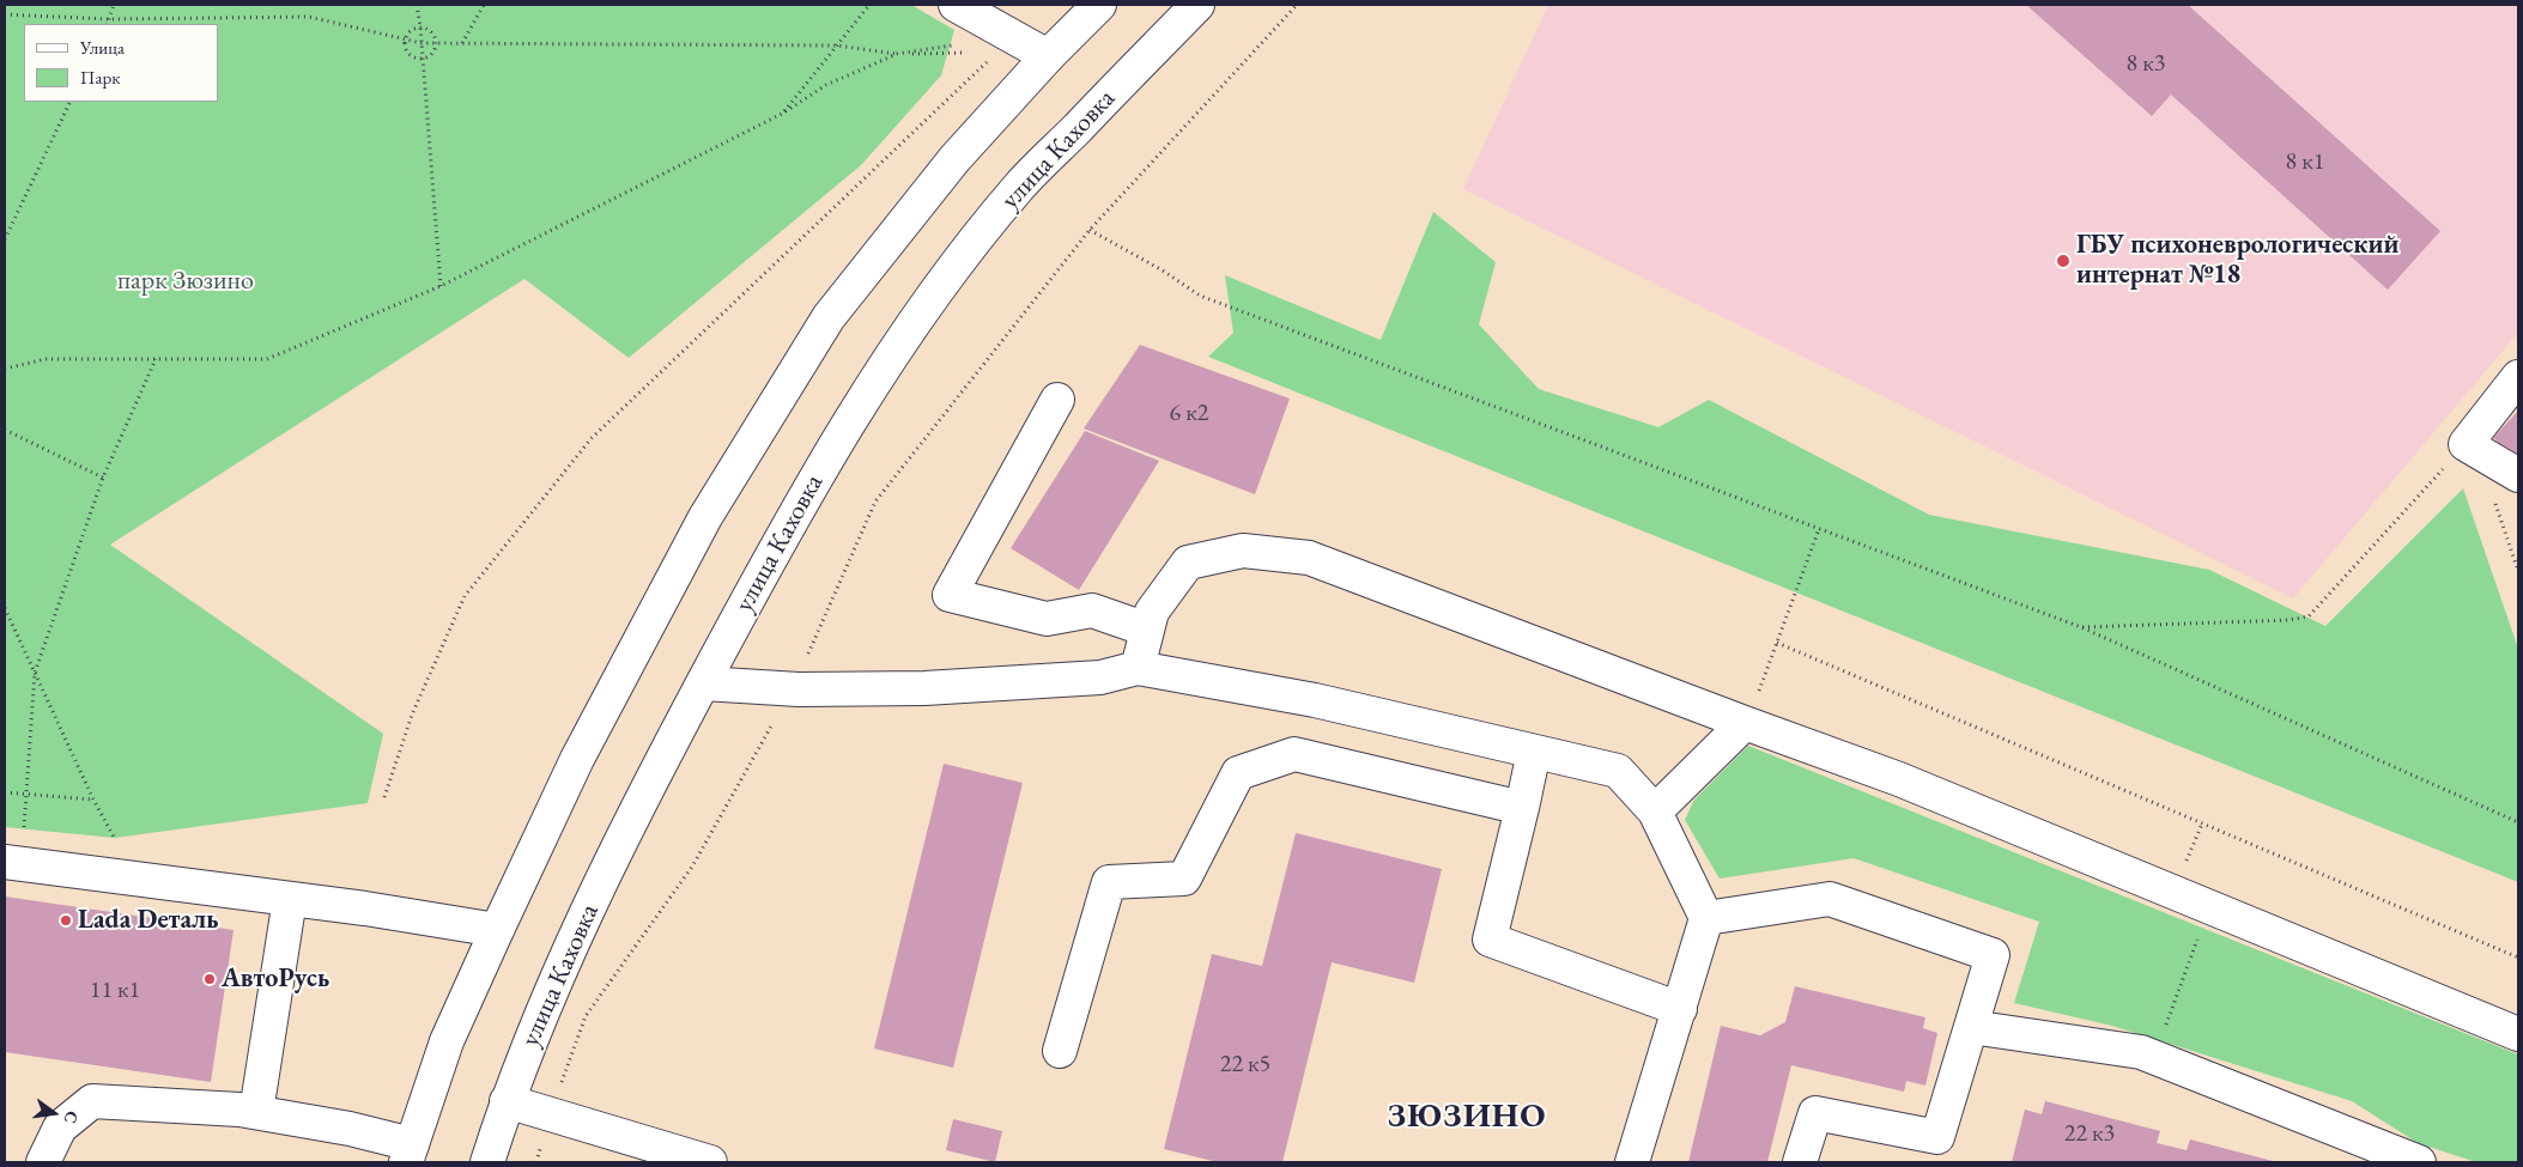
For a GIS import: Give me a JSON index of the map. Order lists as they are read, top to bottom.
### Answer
{
  "streets": {
    "main road": ["улица Каховка"]
  },
  "districts": ["ЗЮЗИНО"],
  "parks": ["парк Зюзино"],
  "places": ["ГБУ психоневрологический интернат №18", "Lada Dеталь", "АвтоРусь"],
  "house_numbers": [
    "8 к3",
    "8 к1",
    "6 к2",
    "11 к1",
    "22 к5",
    "22 к3"
  ],
  "legend": ["Улица", "Парк"],
  "north": "right"
}
